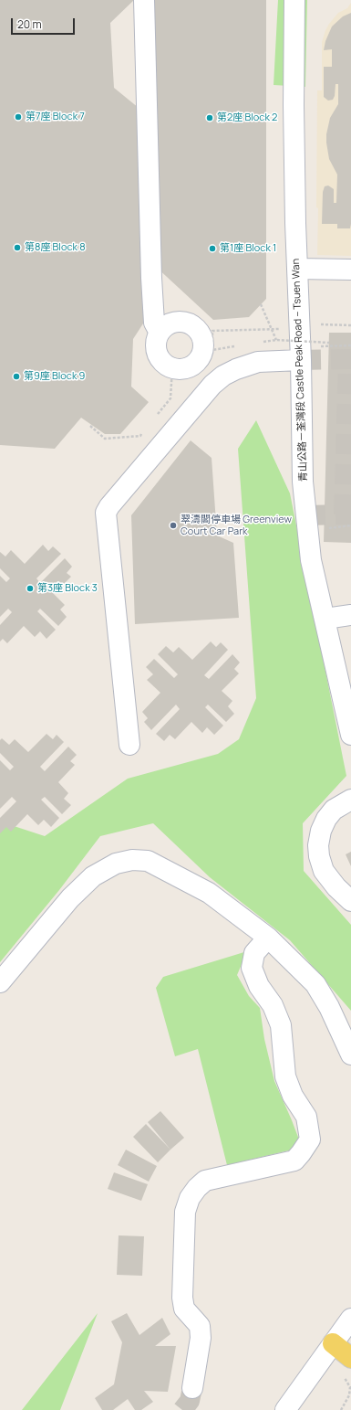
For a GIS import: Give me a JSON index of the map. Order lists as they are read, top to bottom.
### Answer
{
  "streets": {
    "street": ["青山公路－荃灣段 Castle Peak Road – Tsuen Wan"]
  },
  "places": [
    "第7座 Block 7",
    "第2座 Block 2",
    "第8座 Block 8",
    "第1座 Block 1",
    "第9座 Block 9",
    "翠濤閣停車場 Greenview Court Car Park",
    "第3座 Block 3"
  ],
  "scale_bar": "20 m"
}
